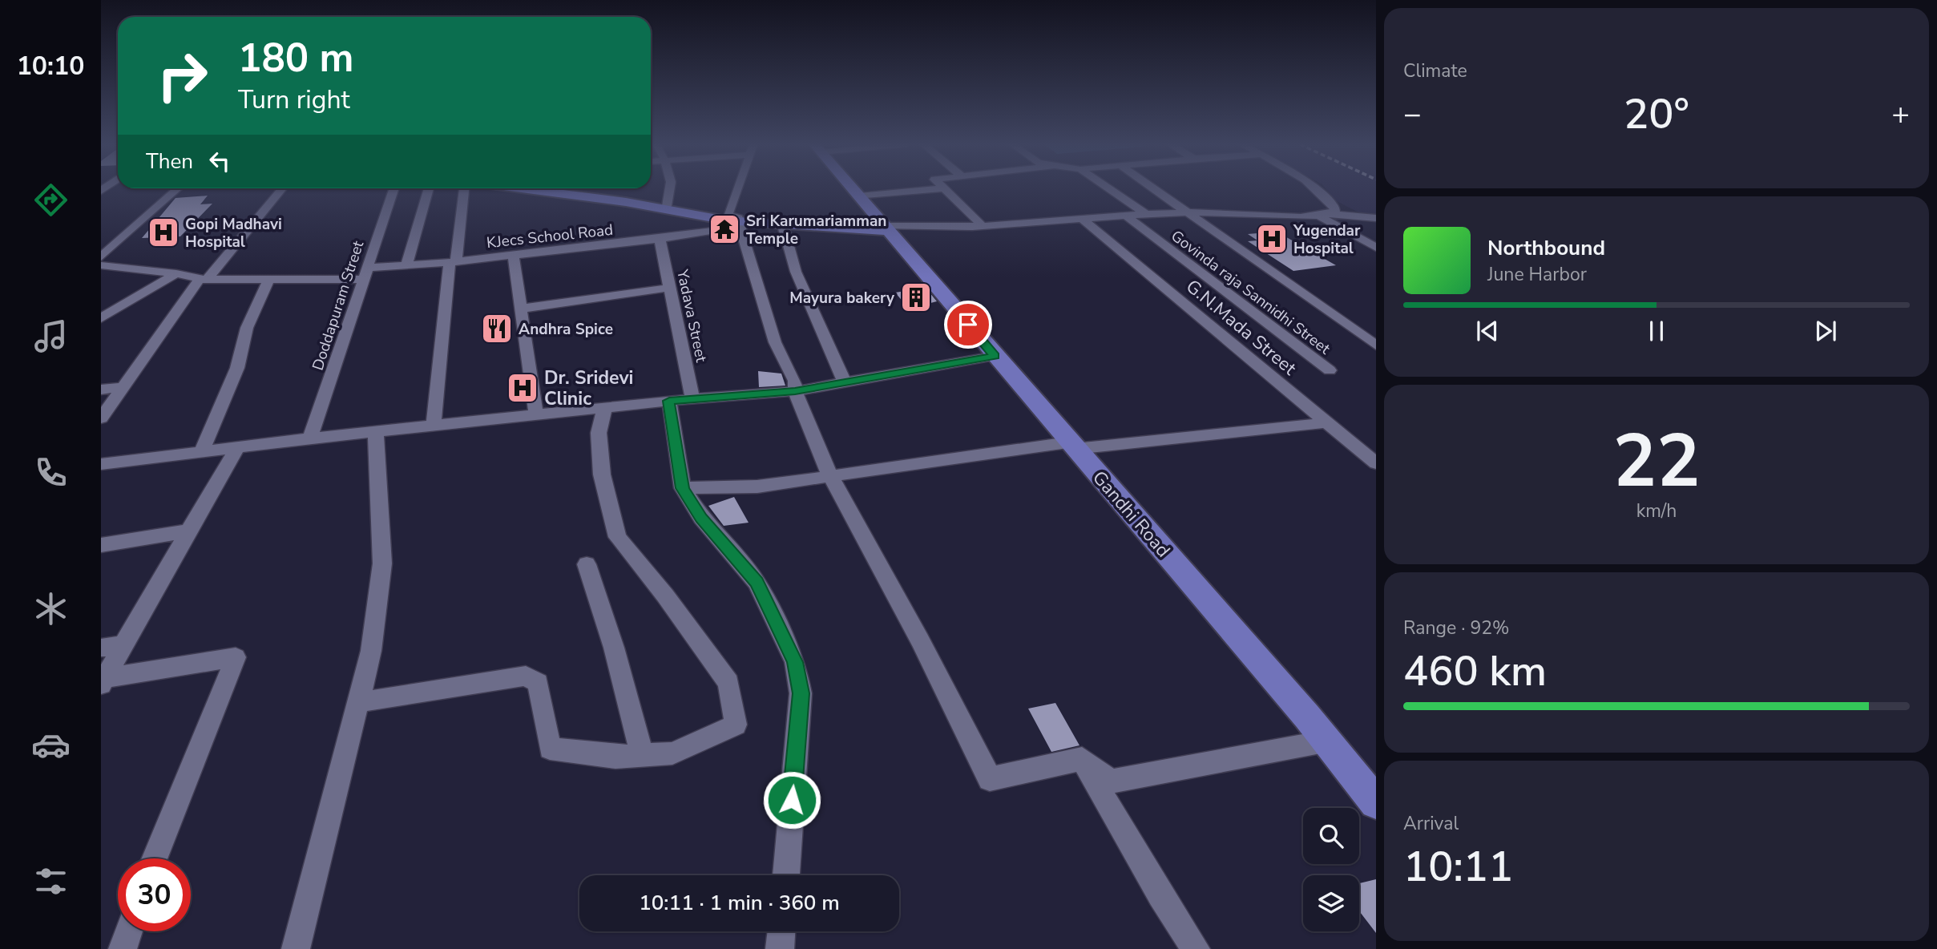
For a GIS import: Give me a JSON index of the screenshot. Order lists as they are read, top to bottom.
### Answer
{
  "streets": {
    "main road": ["Gandhi Road"],
    "street": [
      "KJecs School Road",
      "Govinda raja Sannidhi Street",
      "Doddapuram Street",
      "Yadava Street",
      "G.N.Mada Street"
    ]
  },
  "crossings": [
    ["KJecs School Road", "Doddapuram Street"],
    ["KJecs School Road", "Yadava Street"]
  ],
  "places": {
    "temple": ["Sri Karumariamman Temple"],
    "hospital": ["Gopi Madhavi Hospital", "Yugendar Hospital", "Dr. Sridevi Clinic"],
    "building": ["Mayura bakery"],
    "restaurant": ["Andhra Spice"]
  },
  "page": {
    "tabs": "10:10",
    "tile": [
      "Climate",
      ["22", "km/h"],
      ["Range · 92%", "460 km"],
      ["Arrival", "10:11"]
    ],
    "turn": ["180 m", "Turn right"],
    "heat": ["−", "20°", "+"],
    "then": "Then",
    "song": ["Northbound", "June Harbor"],
    "limit": "30",
    "trip": "10:11 · 1 min · 360 m"
  }
}
